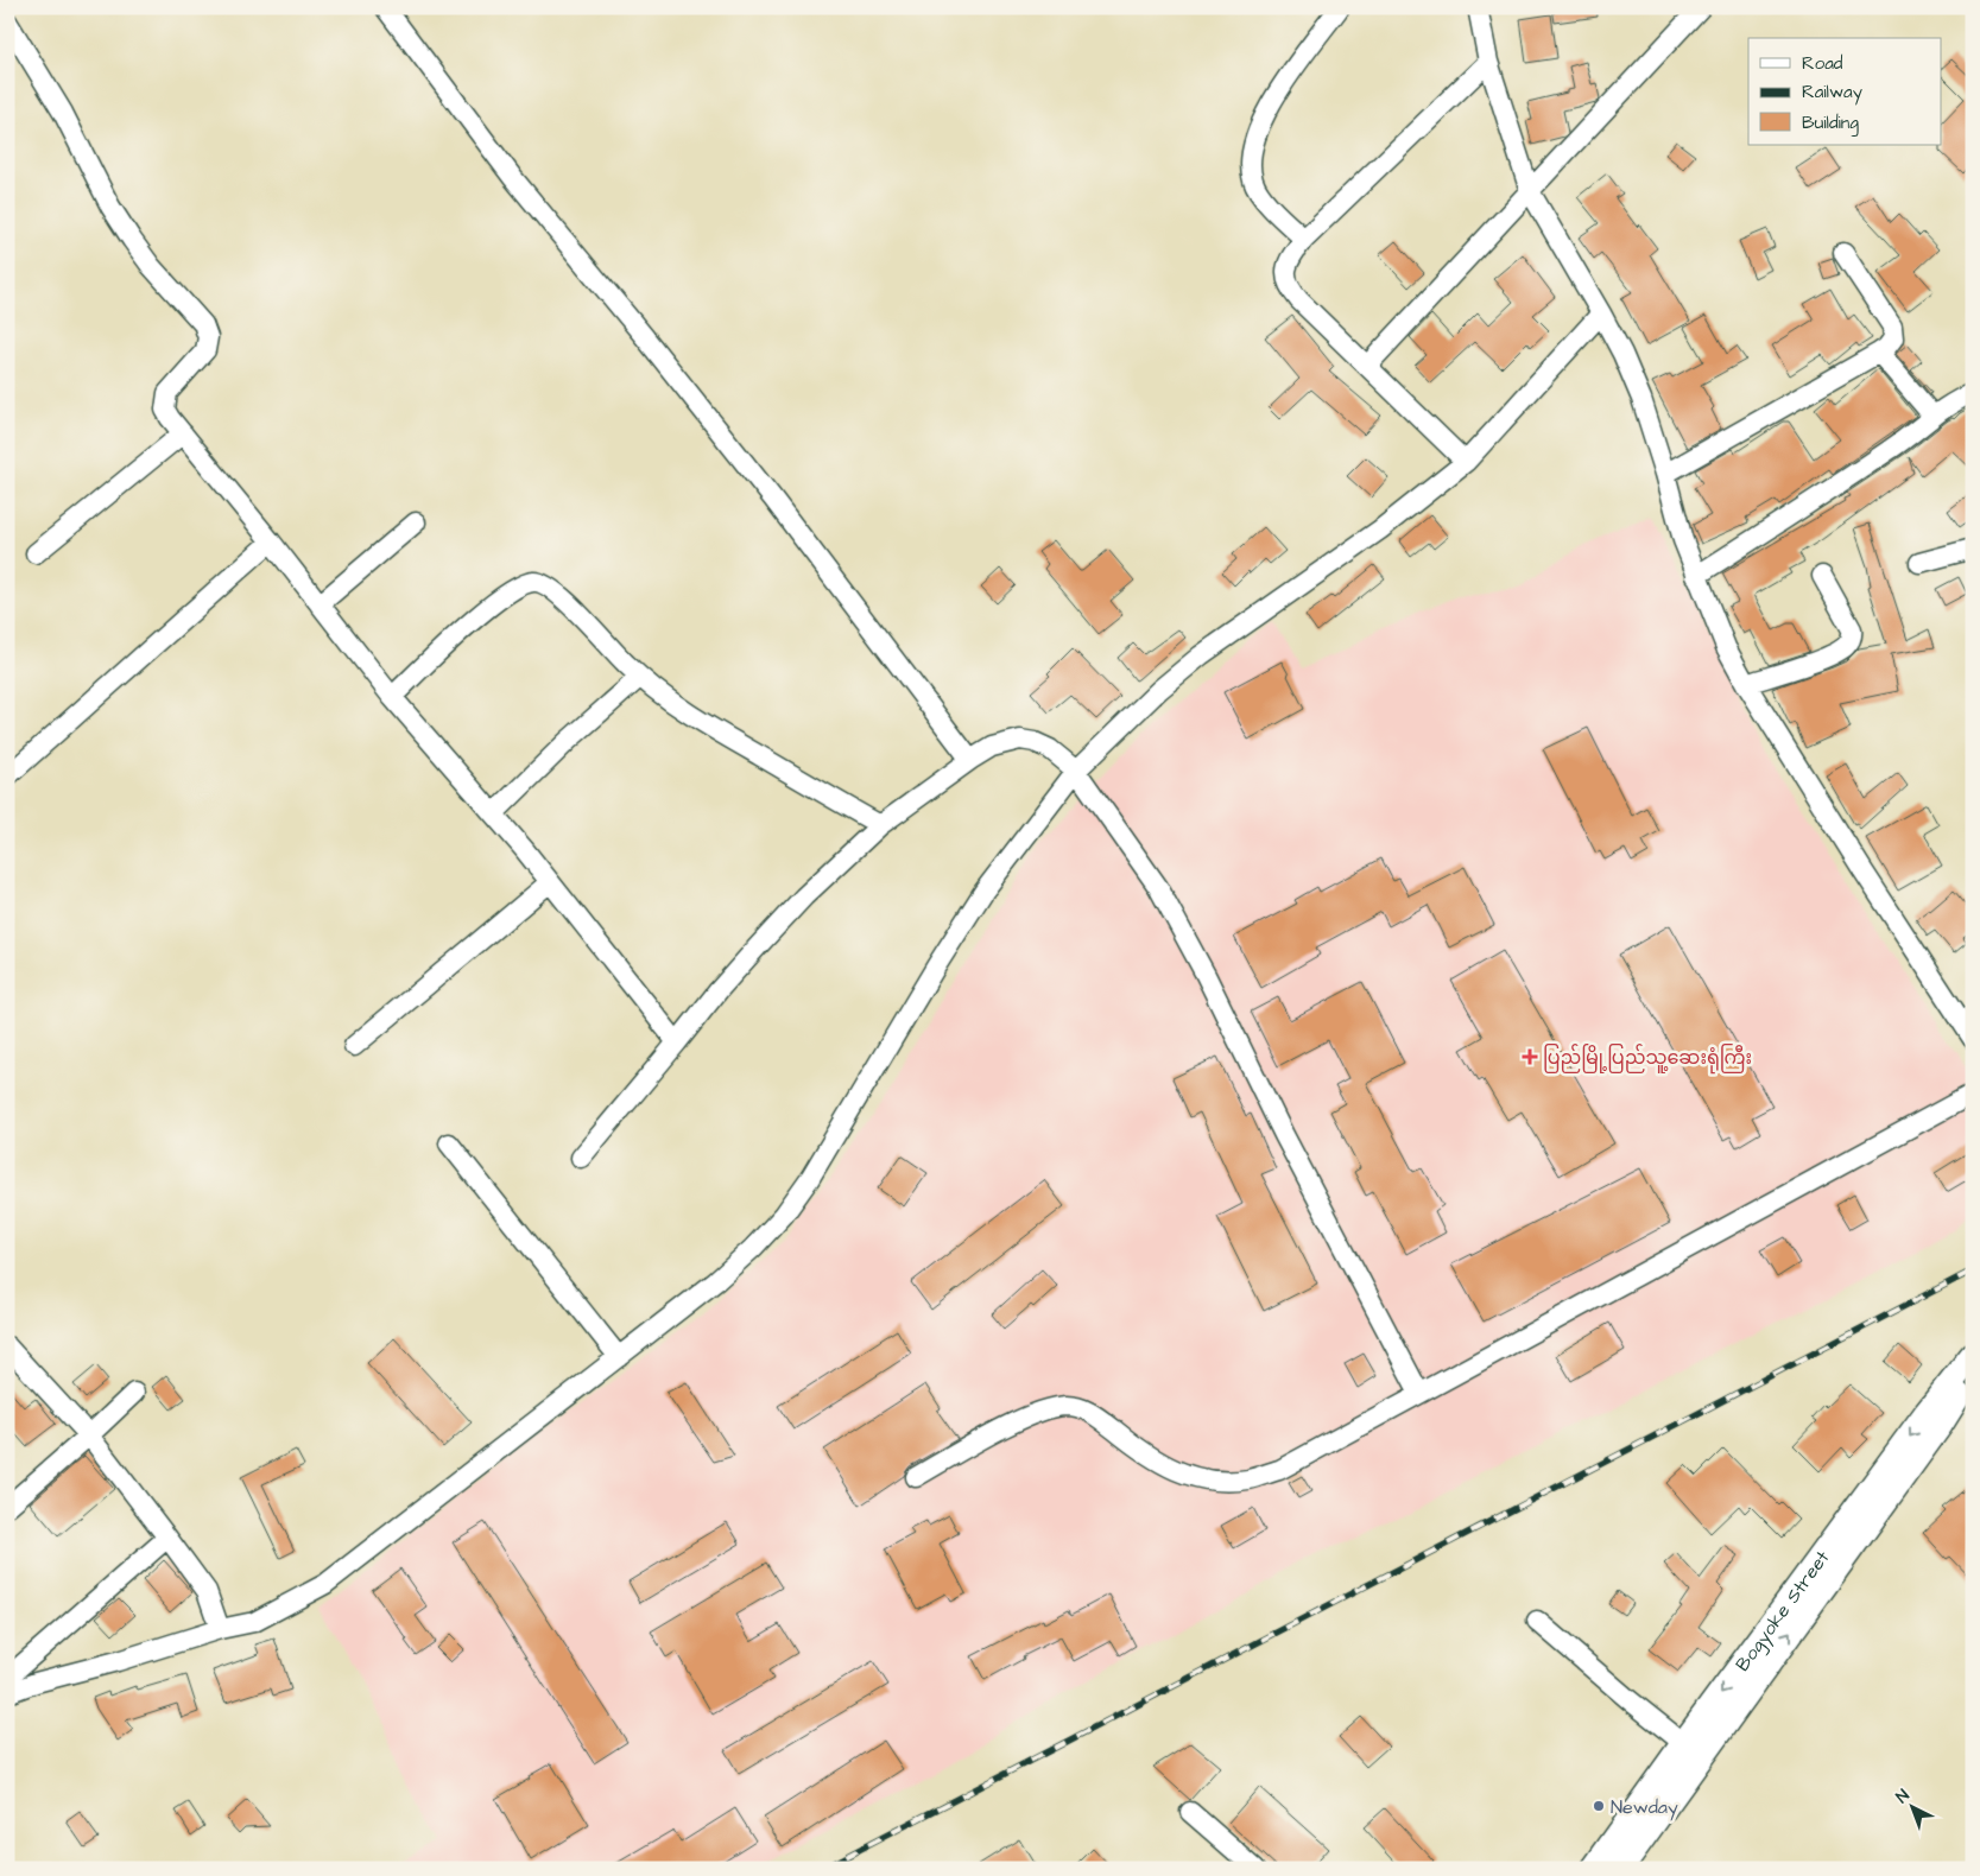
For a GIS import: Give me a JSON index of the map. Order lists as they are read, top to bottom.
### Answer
{
  "streets": {
    "main road": ["Bogyoke Street"]
  },
  "places": {
    "health": ["ပြည်မြို့ပြည်သူ့ဆေးရုံကြီး"],
    "other": ["Newday"]
  },
  "legend": ["Road", "Railway", "Building"],
  "north": "top left"
}
